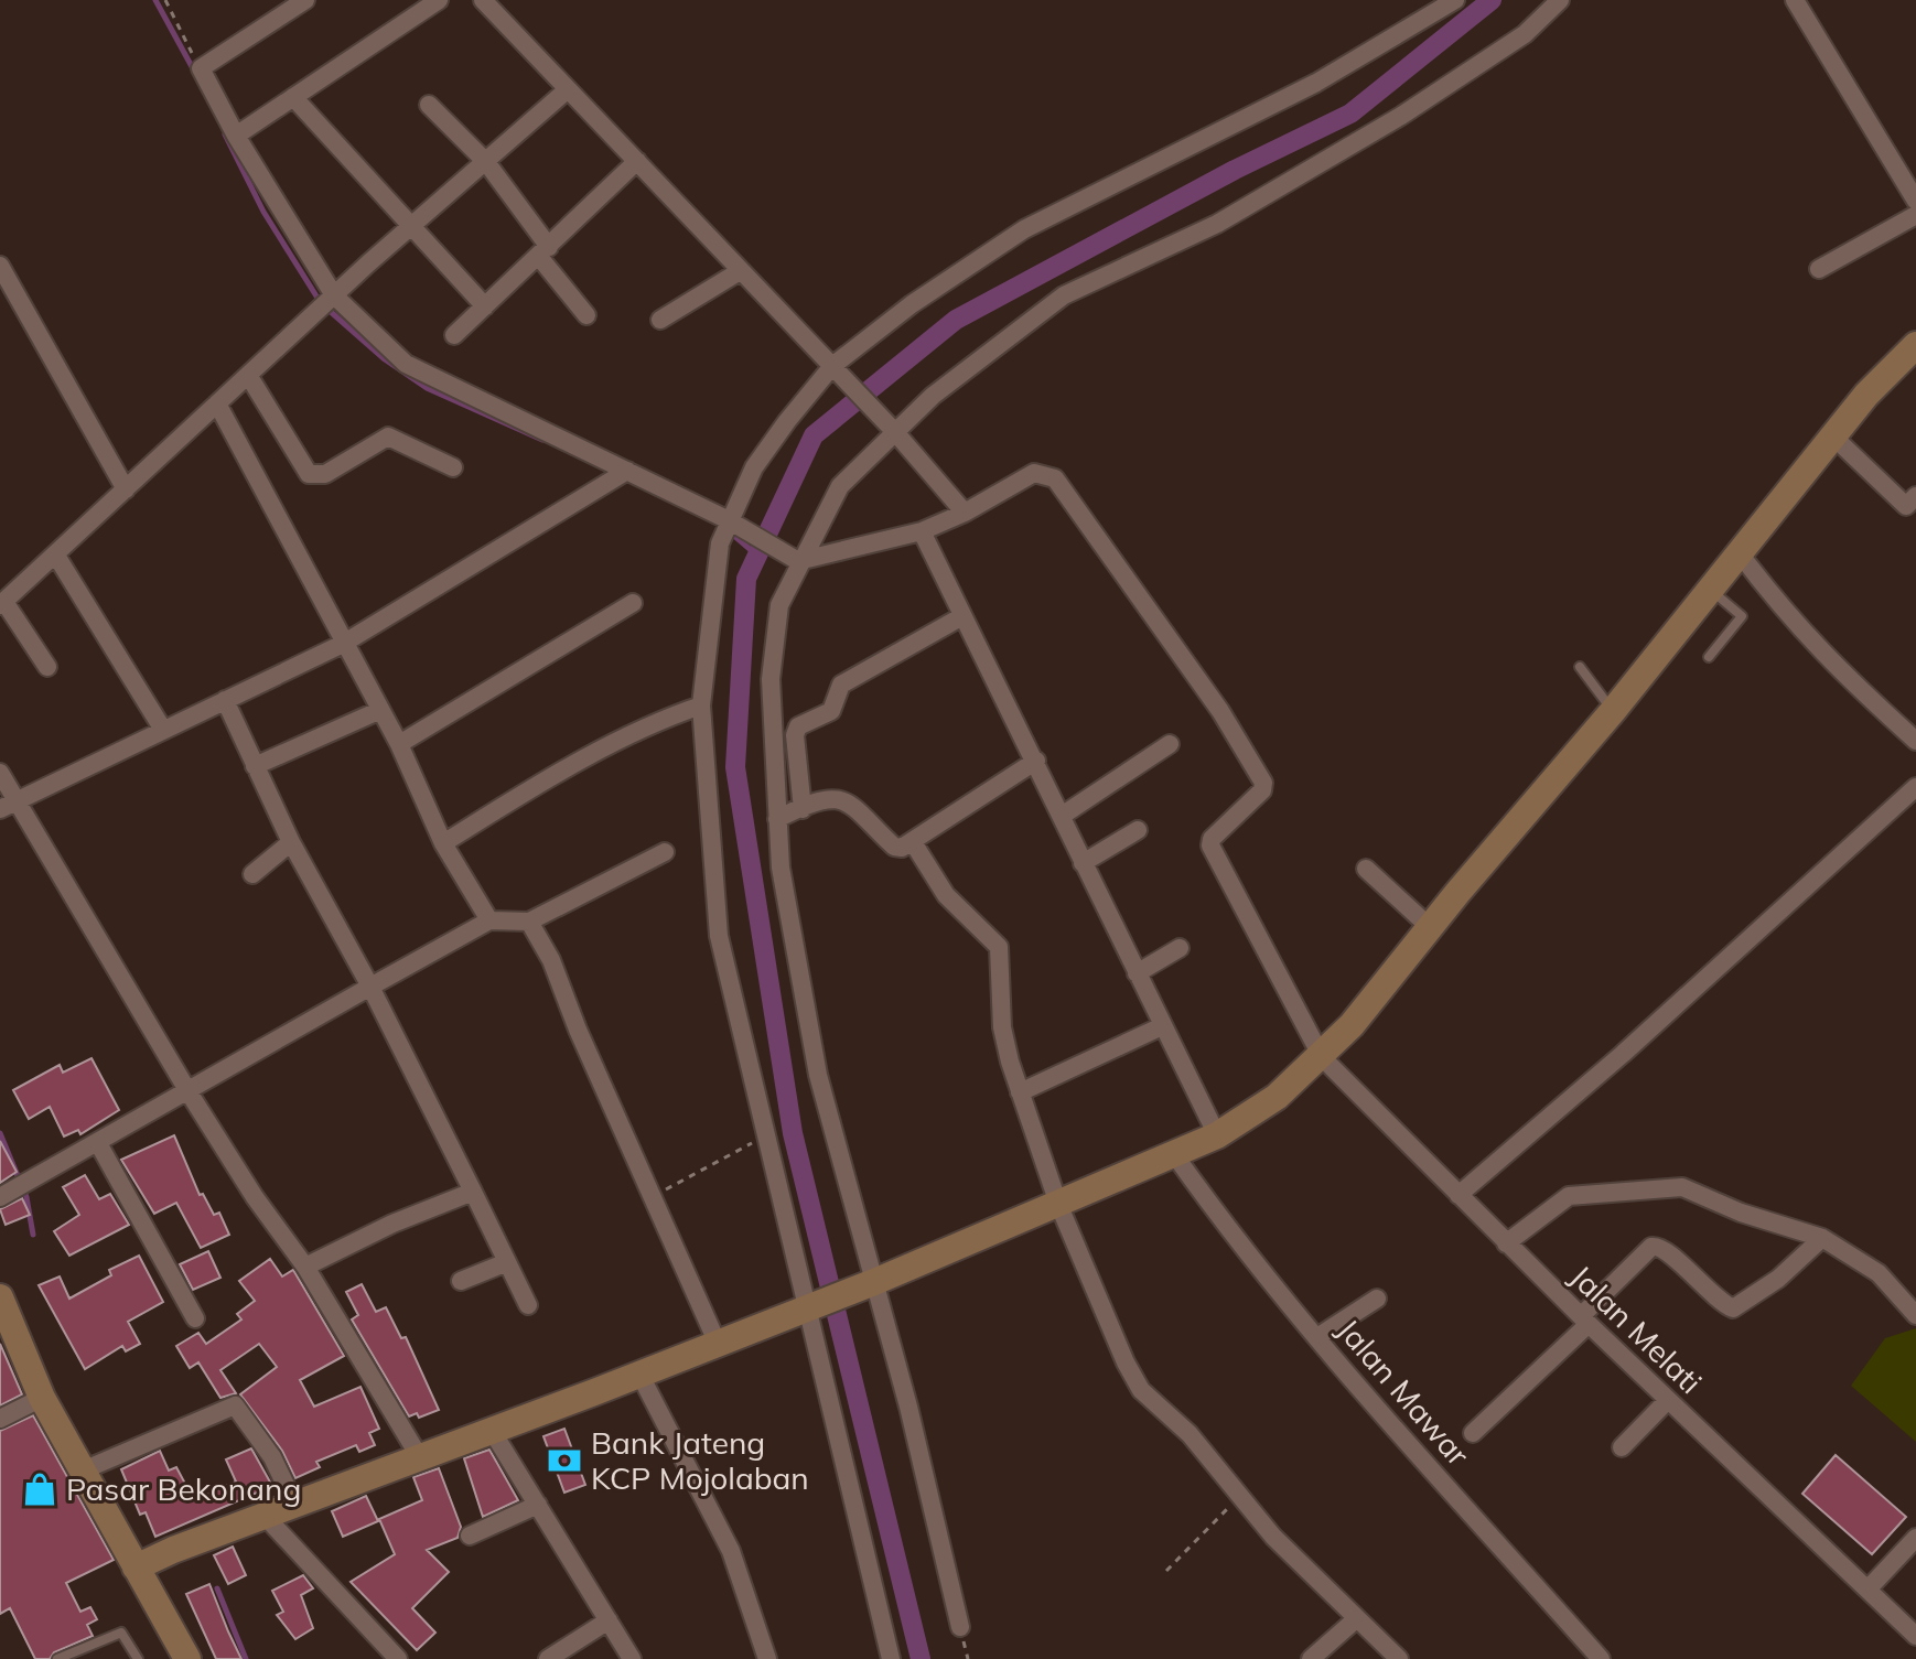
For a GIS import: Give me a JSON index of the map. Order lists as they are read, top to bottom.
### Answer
{
  "streets": {
    "street": ["Jalan Melati", "Jalan Mawar"]
  },
  "places": {
    "bank": ["Bank Jateng KCP Mojolaban"],
    "shop": ["Pasar Bekonang"]
  }
}
